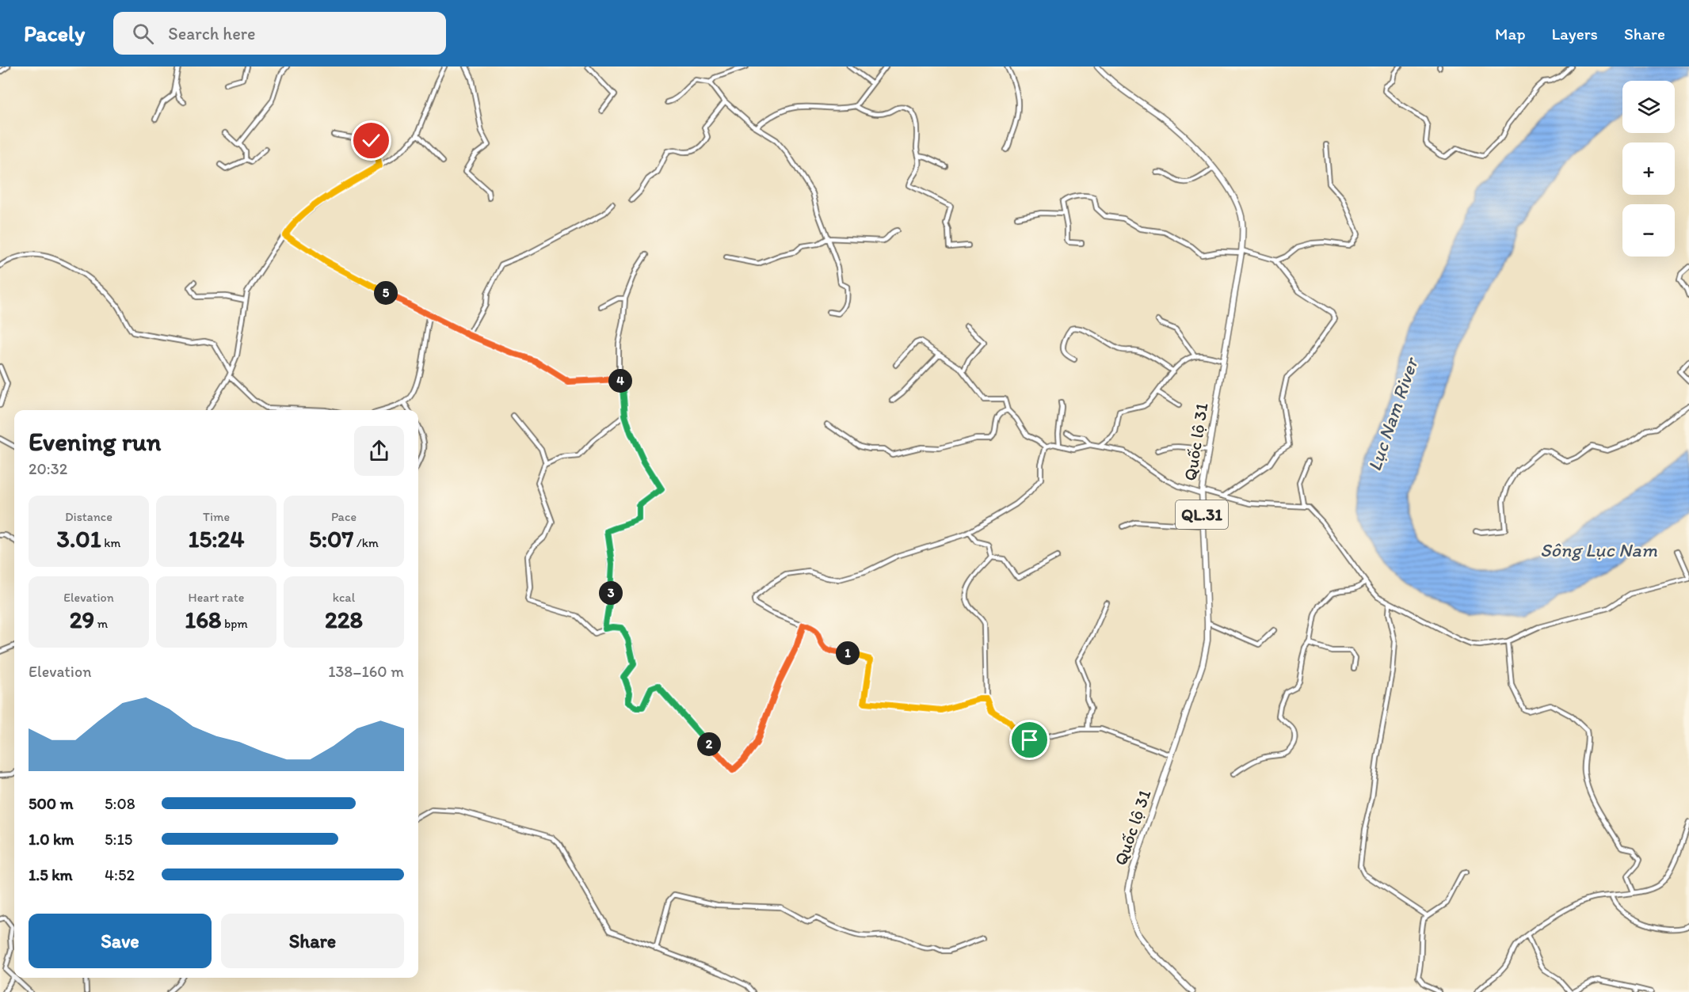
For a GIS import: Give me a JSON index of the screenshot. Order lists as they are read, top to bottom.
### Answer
{
  "streets": {
    "highway": ["Quốc lộ 31", "QL.31"]
  },
  "water": ["Lục Nam River", "Sông Lục Nam"],
  "page": {
    "header": "Pacely",
    "search": "Search here",
    "nav": ["Map", "Layers", "Share"],
    "map_buttons": ["+", "−"],
    "pins": [
      "5",
      "4",
      "3",
      "1",
      "2"
    ],
    "heading": ["Evening run", "20:32"],
    "stats": [
      ["Distance", "3.01 km"],
      ["Time", "15:24"],
      ["Pace", "5:07 /km"],
      ["Elevation", "29 m"],
      ["Heart rate", "168 bpm"],
      ["kcal", "228"]
    ],
    "chart": ["Elevation", "138–160 m"],
    "list": [
      {
        "name": "500 m",
        "note": "5:08"
      },
      {
        "name": "1.0 km",
        "note": "5:15"
      },
      {
        "name": "1.5 km",
        "note": "4:52"
      }
    ],
    "buttons": ["Save", "Share"]
  }
}
